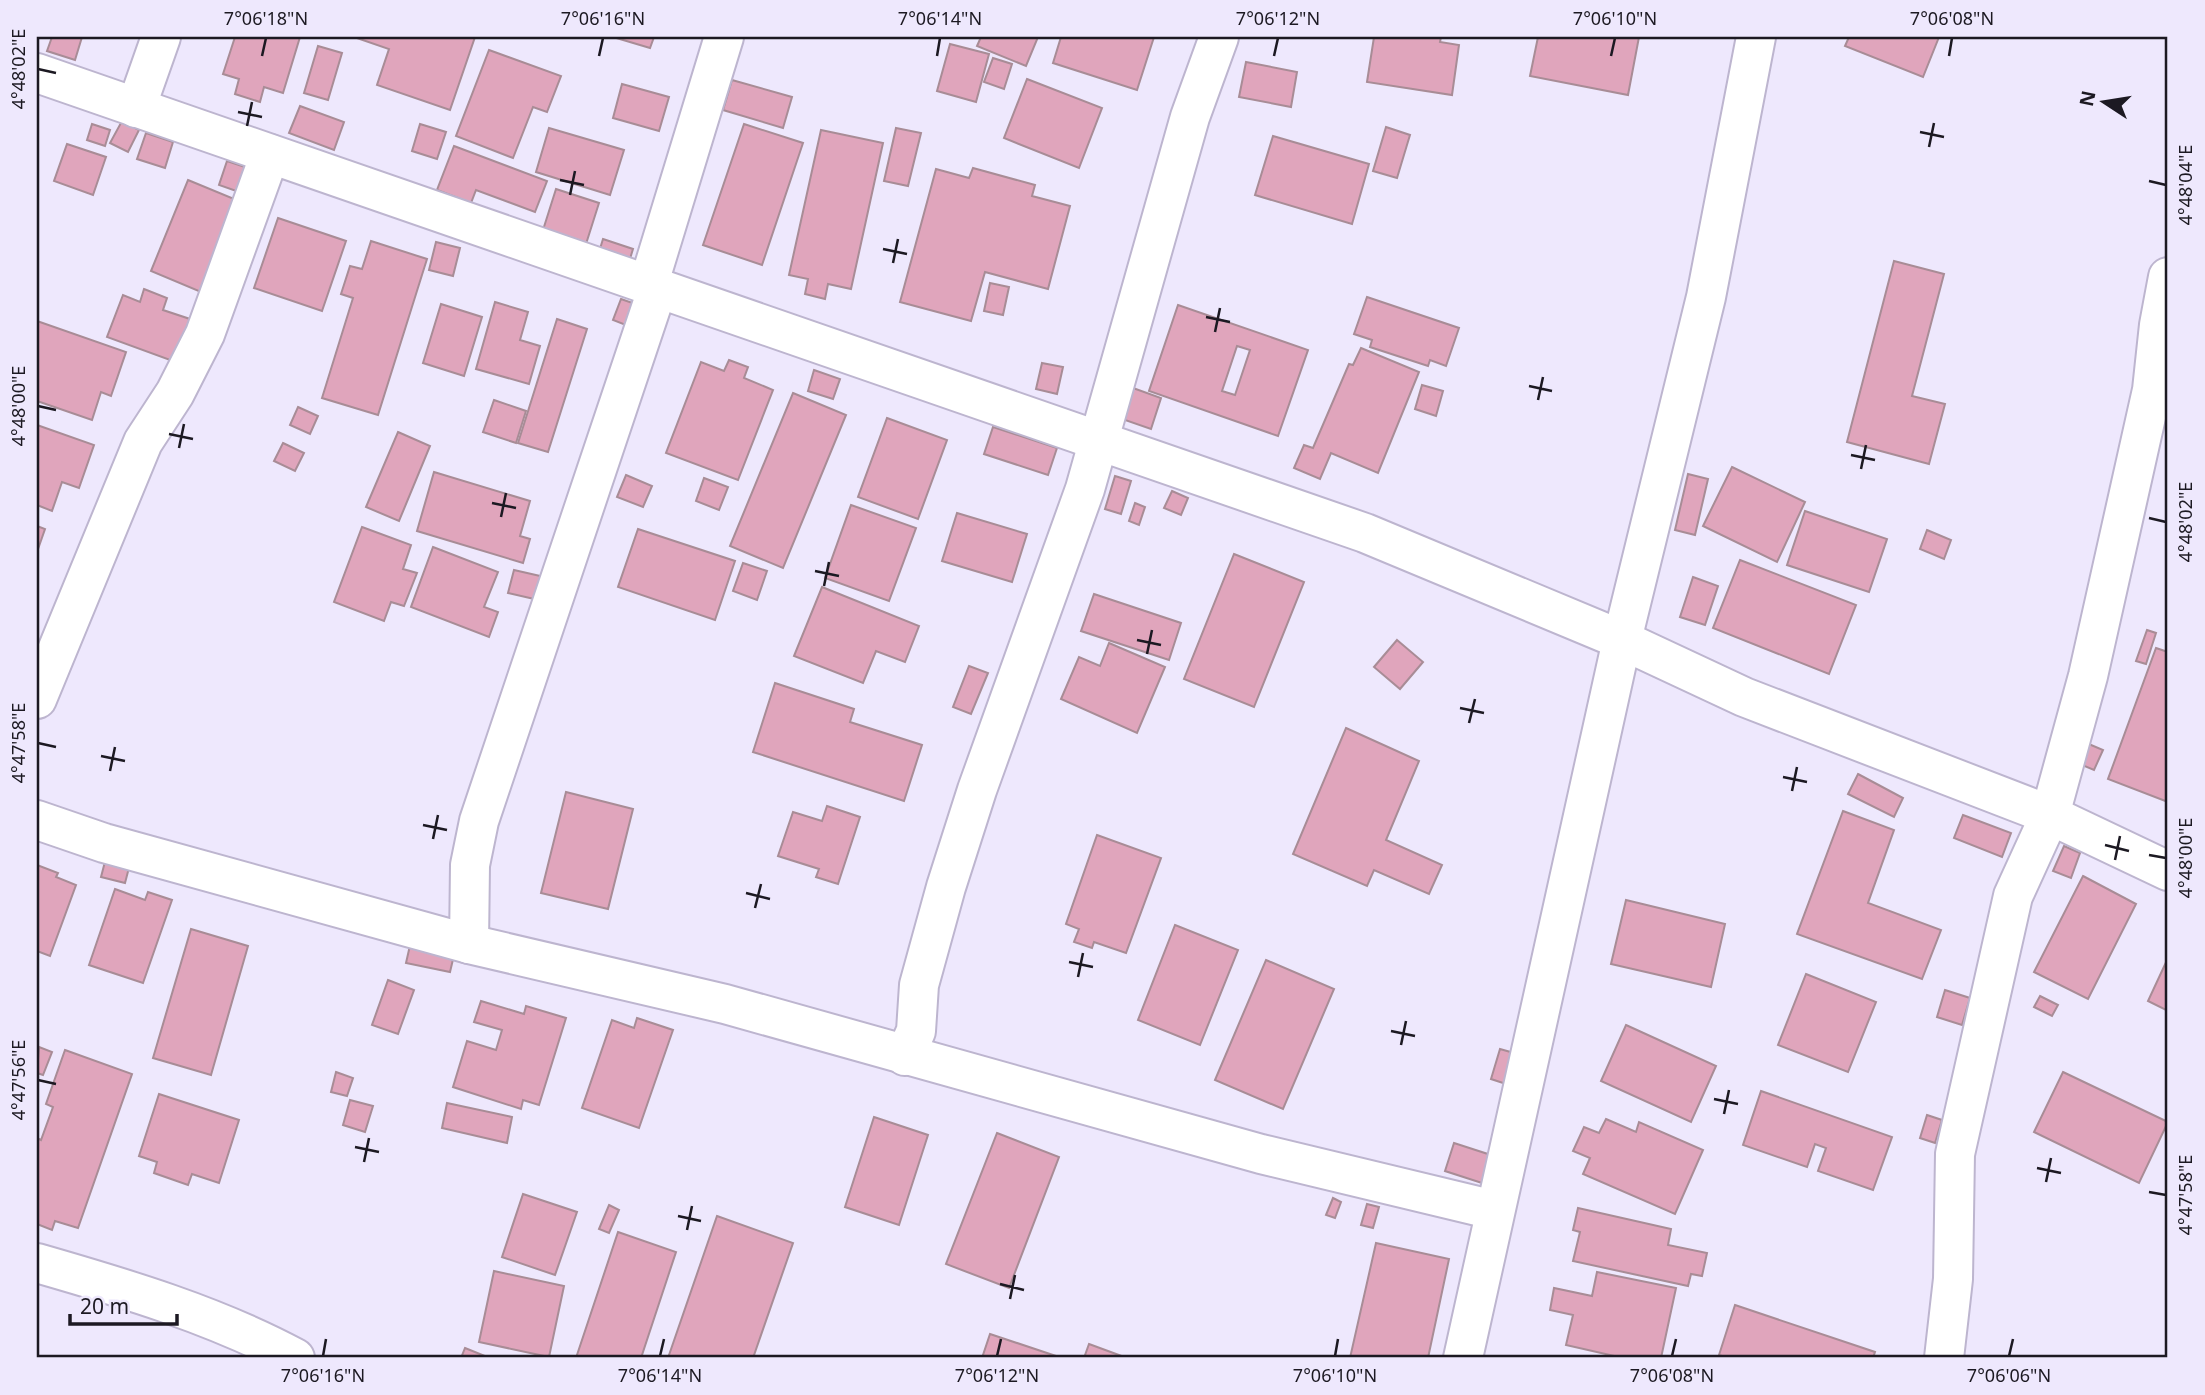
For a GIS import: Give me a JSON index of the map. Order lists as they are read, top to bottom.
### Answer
{
  "scale_bar": "20 m",
  "north": "left",
  "coordinates": [
    "7°06'18\"N",
    "7°06'16\"N",
    "7°06'14\"N",
    "7°06'12\"N",
    "7°06'10\"N",
    "7°06'08\"N",
    "4°48'02\"E",
    "4°48'04\"E",
    "4°48'00\"E",
    "4°47'58\"E",
    "4°47'56\"E",
    "7°06'06\"N"
  ]
}
